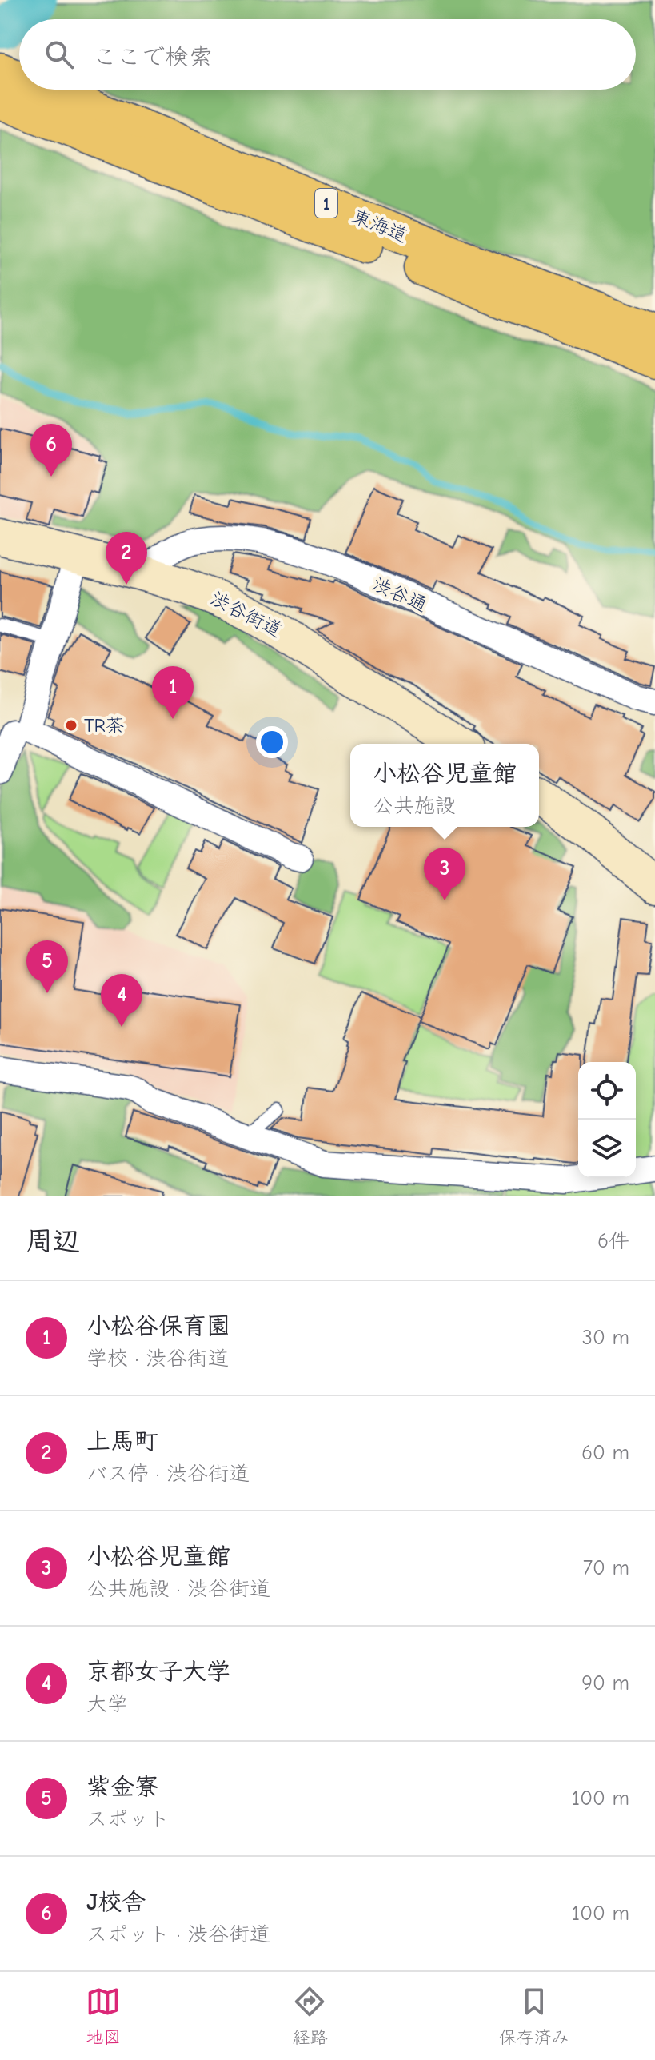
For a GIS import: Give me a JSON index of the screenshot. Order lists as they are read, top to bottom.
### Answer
{
  "streets": {
    "highway": ["1", "東海道"],
    "main road": ["渋谷街道"],
    "street": ["渋谷通"]
  },
  "crossings": [
    ["渋谷通", "渋谷街道"]
  ],
  "places": ["TR茶"],
  "page": {
    "search": "ここで検索",
    "pins": [
      "6",
      "2",
      "1",
      "3",
      "5",
      "4"
    ],
    "popup": ["小松谷児童館", "公共施設"],
    "heading": ["周辺", "6件"],
    "list": [
      {
        "mark": "1",
        "name": "小松谷保育園",
        "note": "学校 · 渋谷街道",
        "value": "30 m"
      },
      {
        "mark": "2",
        "name": "上馬町",
        "note": "バス停 · 渋谷街道",
        "value": "60 m"
      },
      {
        "mark": "3",
        "name": "小松谷児童館",
        "note": "公共施設 · 渋谷街道",
        "value": "70 m"
      },
      {
        "mark": "4",
        "name": "京都女子大学",
        "note": "大学",
        "value": "90 m"
      },
      {
        "mark": "5",
        "name": "紫金寮",
        "note": "スポット",
        "value": "100 m"
      },
      {
        "mark": "6",
        "name": "J校舎",
        "note": "スポット · 渋谷街道",
        "value": "100 m"
      }
    ],
    "nav": ["地図", "経路", "保存済み"]
  }
}
